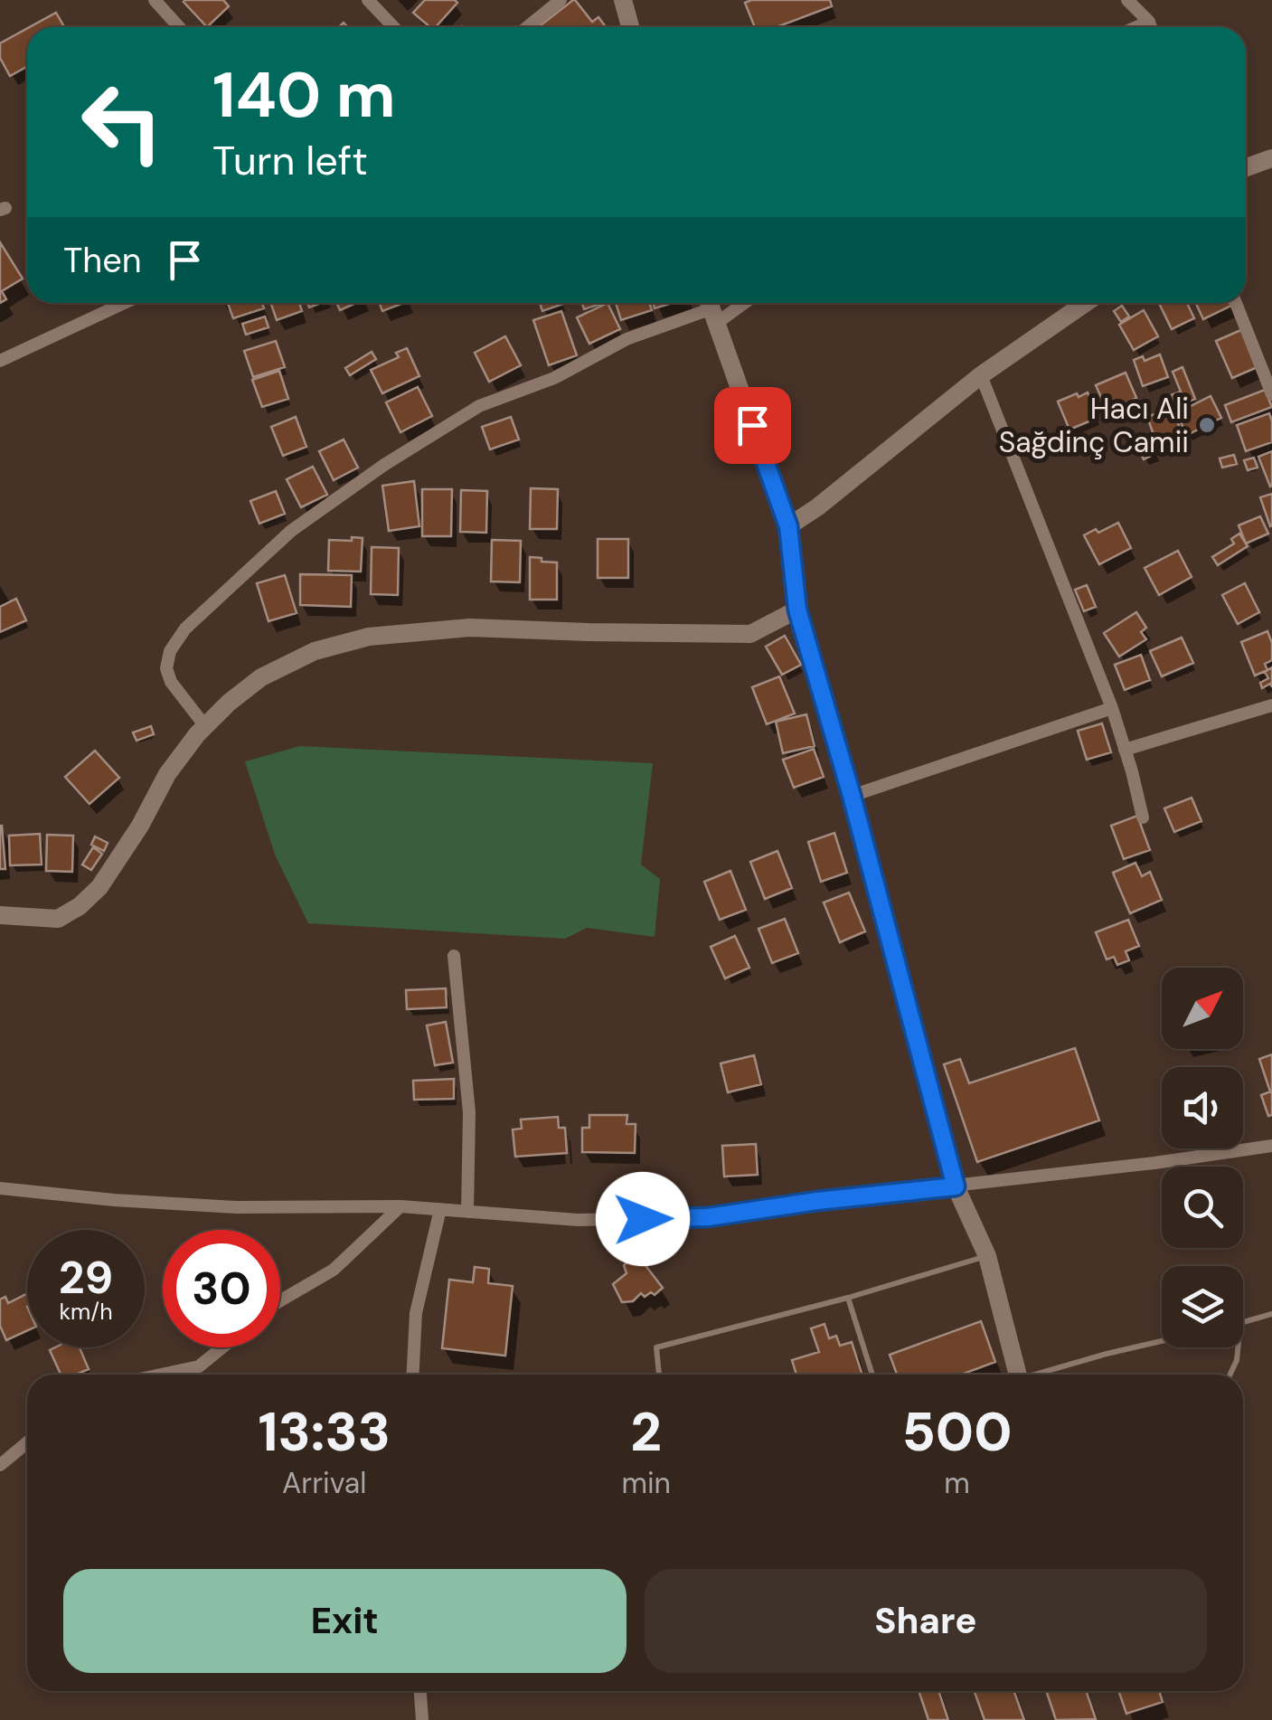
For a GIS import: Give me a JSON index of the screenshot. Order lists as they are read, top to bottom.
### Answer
{
  "places": ["Hacı Ali Sağdinç Camii"],
  "north": "top right",
  "page": {
    "turn": ["140 m", "Turn left"],
    "then": "Then",
    "speed": "29 km/h",
    "limit": "30",
    "eta": [
      "13:33",
      "Arrival",
      "2",
      "min",
      "500",
      "m"
    ],
    "buttons": ["Exit", "Share"]
  }
}
